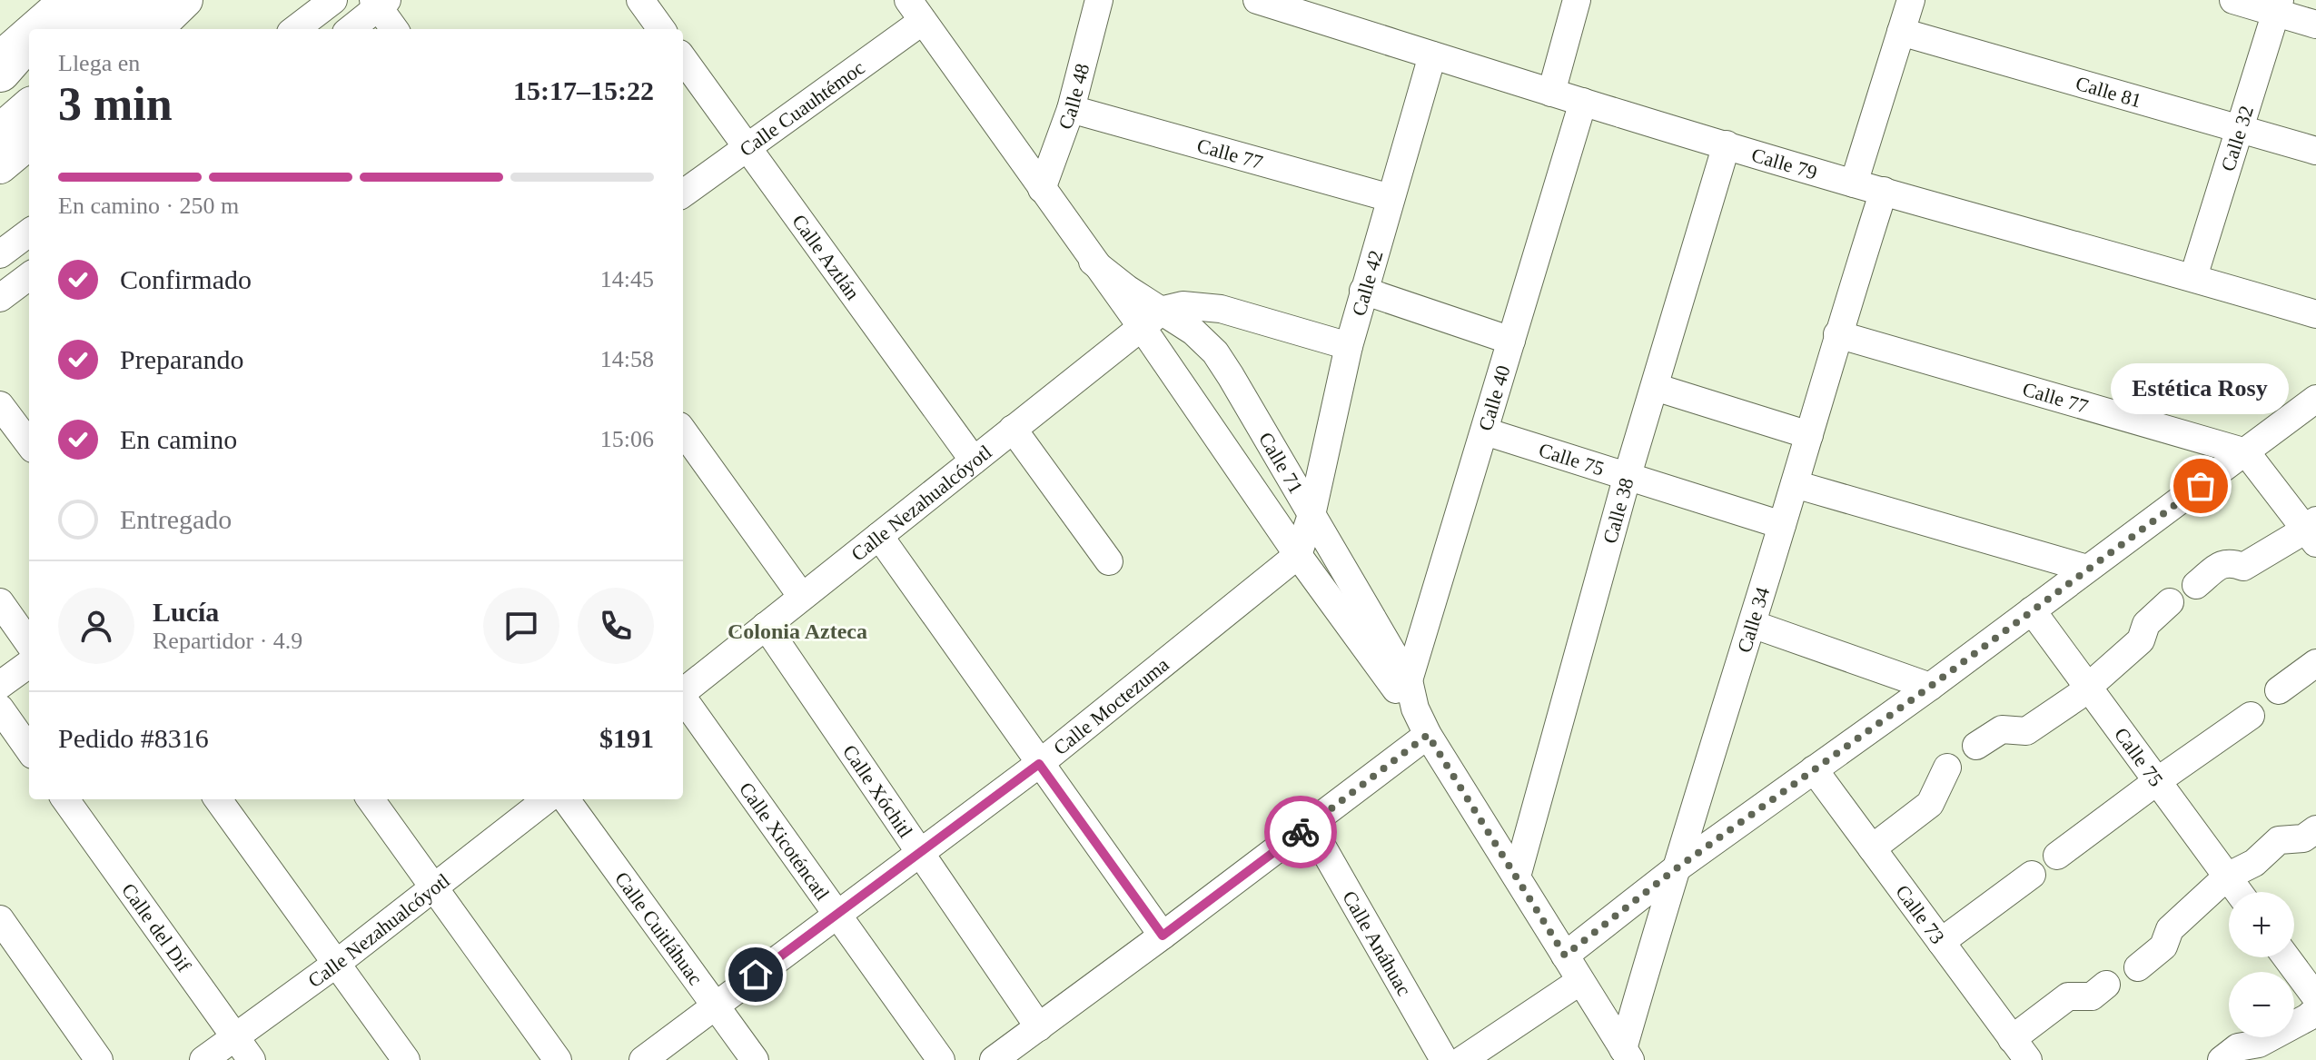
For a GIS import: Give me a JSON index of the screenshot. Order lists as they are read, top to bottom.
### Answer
{
  "streets": {
    "street": [
      "Calle 81",
      "Calle 48",
      "Calle Cuauhtémoc",
      "Calle 32",
      "Calle 77",
      "Calle 79",
      "Calle Aztlán",
      "Calle 42",
      "Calle 40",
      "Calle 75",
      "Calle 71",
      "Calle Nezahualcóyotl",
      "Calle 38",
      "Calle 34",
      "Calle Moctezuma",
      "Calle Xóchitl",
      "Calle Xicoténcatl",
      "Calle 73",
      "Calle Cuitláhuac",
      "Calle del Dif",
      "Calle Anáhuac"
    ]
  },
  "crossings": [
    ["Calle 81", "Calle 32"],
    ["Calle 48", "Calle 77"],
    ["Calle 48", "Calle 71"],
    ["Calle Cuauhtémoc", "Calle Aztlán"],
    ["Calle Cuauhtémoc", "Calle 71"],
    ["Calle 32", "Calle 79"],
    ["Calle 77", "Calle 42"],
    ["Calle 77", "Calle 34"],
    ["Calle 79", "Calle 42"],
    ["Calle 79", "Calle 40"],
    ["Calle 79", "Calle 38"],
    ["Calle 79", "Calle 34"],
    ["Calle Aztlán", "Calle Nezahualcóyotl"],
    ["Calle 42", "Calle 71"],
    ["Calle 40", "Calle 75"],
    ["Calle 40", "Calle 71"],
    ["Calle 75", "Calle 38"],
    ["Calle 75", "Calle 34"],
    ["Calle 71", "Calle Nezahualcóyotl"],
    ["Calle 71", "Calle 38"],
    ["Calle 71", "Calle 34"],
    ["Calle 71", "Calle Moctezuma"],
    ["Calle Nezahualcóyotl", "Calle Xóchitl"],
    ["Calle Nezahualcóyotl", "Calle del Dif"],
    ["Calle Moctezuma", "Calle Xóchitl"],
    ["Calle Moctezuma", "Calle Xicoténcatl"],
    ["Calle Moctezuma", "Calle Cuitláhuac"]
  ],
  "districts": ["Colonia Azteca"],
  "places": ["Estética Rosy"],
  "page": {
    "heading": ["3 min", "Llega en", "15:17–15:22"],
    "panel": [
      "Lucía",
      "Repartidor · 4.9",
      "Pedido #8316",
      "$191"
    ],
    "bar": "En camino · 250 m",
    "list": [
      ["Confirmado", "14:45"],
      ["Preparando", "14:58"],
      ["En camino", "15:06"],
      "Entregado"
    ],
    "bubble": "Estética Rosy",
    "map_buttons": ["+", "−"]
  }
}
